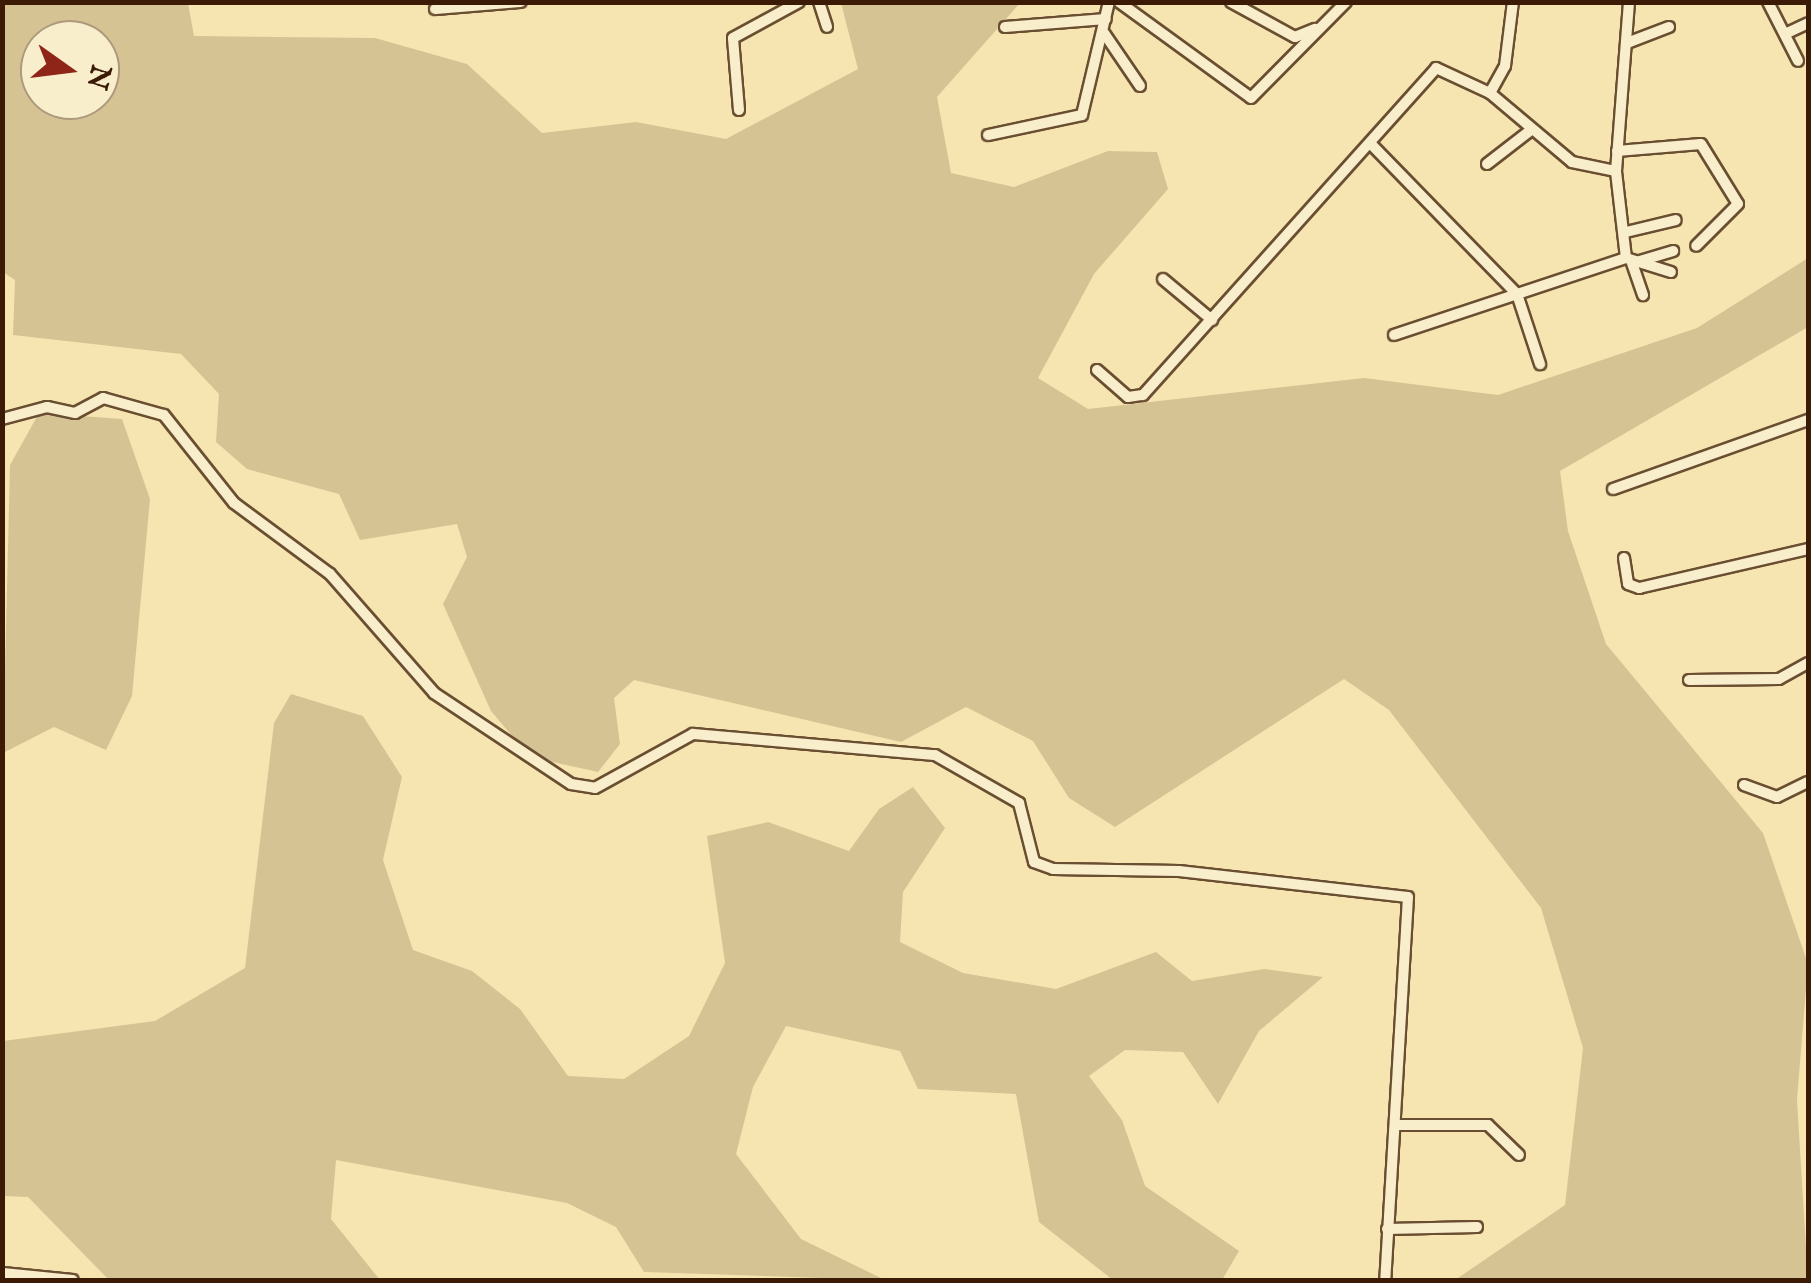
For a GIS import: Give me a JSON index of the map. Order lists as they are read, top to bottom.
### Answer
{
  "north": "right"
}
